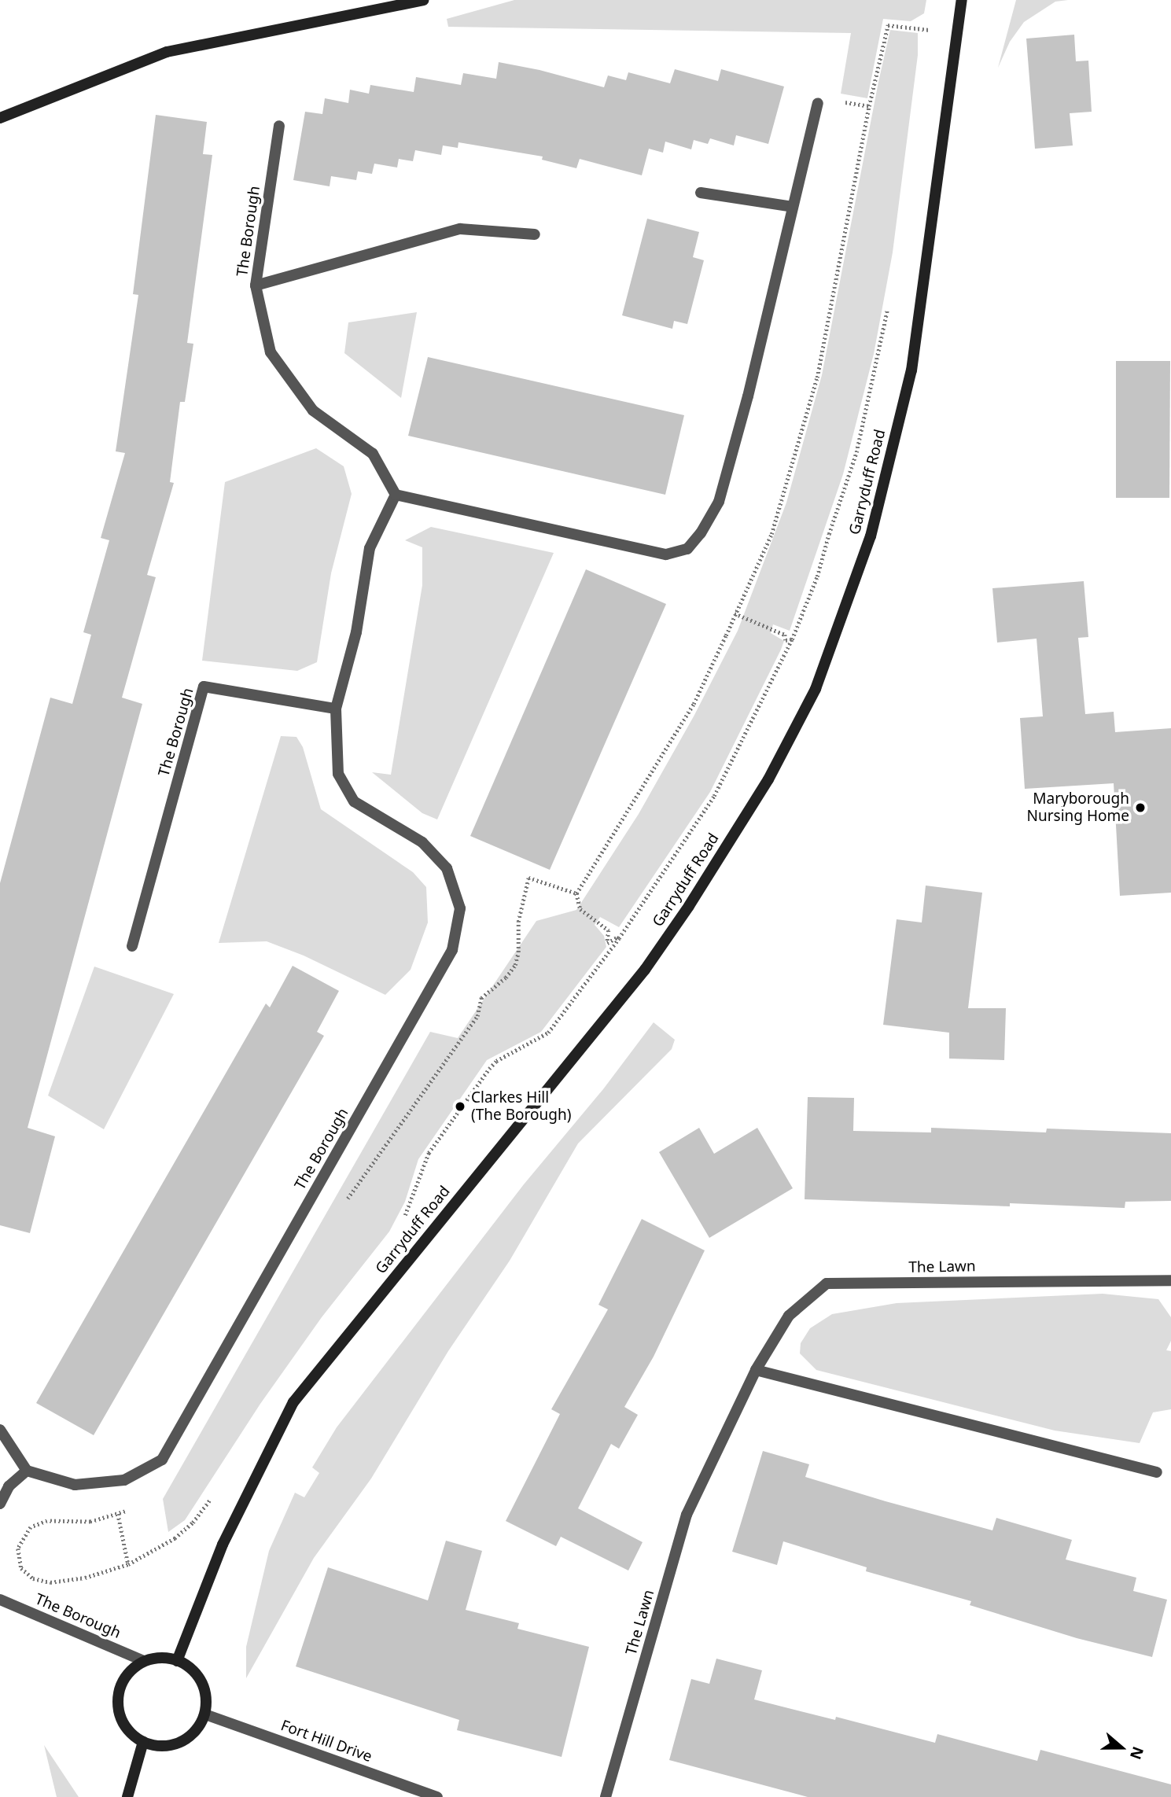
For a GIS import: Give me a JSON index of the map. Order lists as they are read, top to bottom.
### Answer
{
  "streets": {
    "street": [
      "The Borough",
      "Garryduff Road",
      "The Lawn",
      "Fort Hill Drive"
    ]
  },
  "crossings": [
    ["The Borough", "Garryduff Road"],
    ["The Borough", "Fort Hill Drive"],
    ["Garryduff Road", "Fort Hill Drive"]
  ],
  "places": ["Maryborough Nursing Home", "Clarkes Hill (The Borough)"],
  "north": "right"
}
